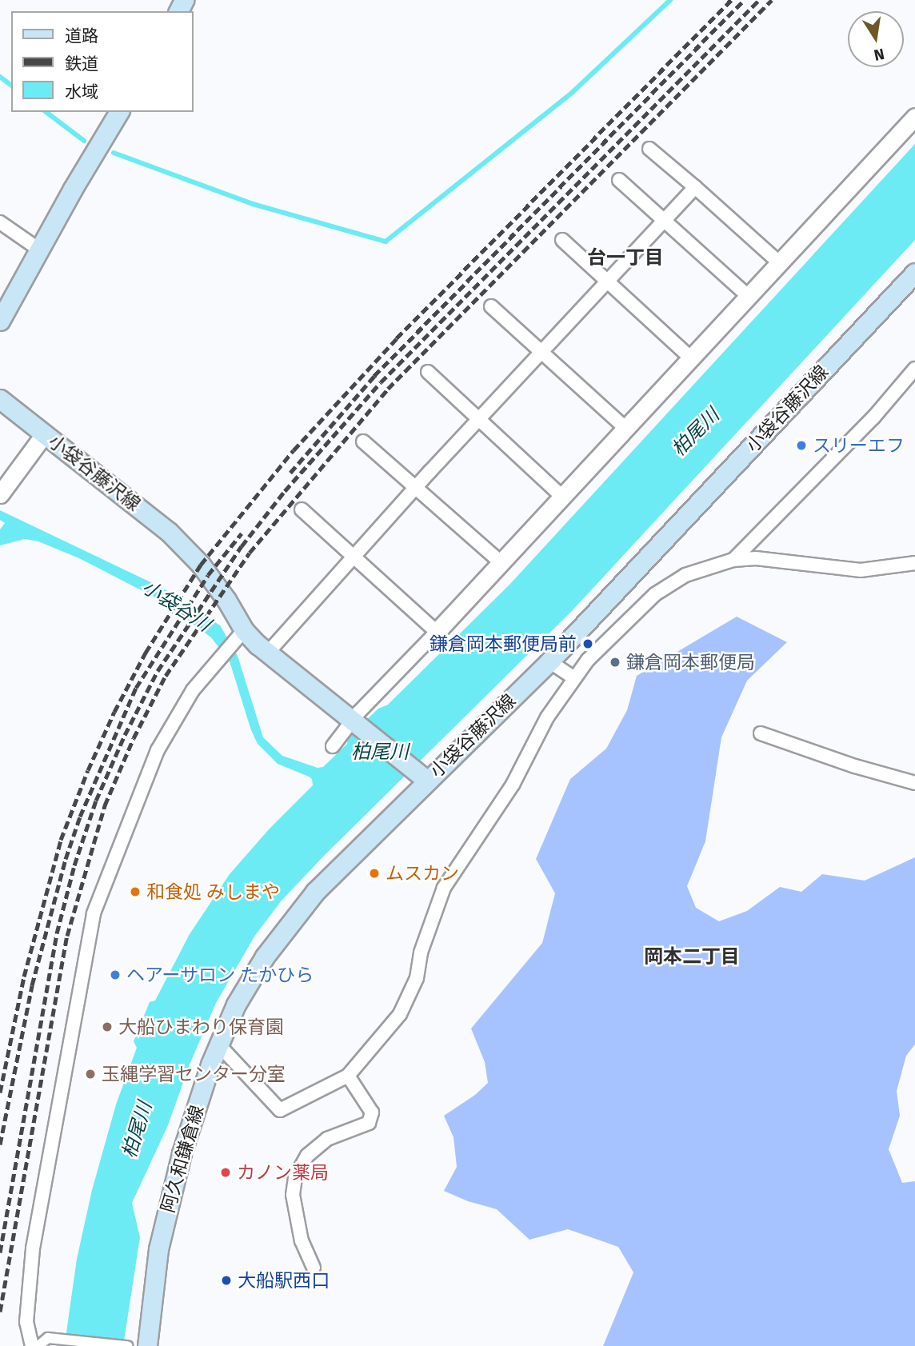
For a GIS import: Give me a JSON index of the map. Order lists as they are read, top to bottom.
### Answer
{
  "streets": {
    "main road": ["小袋谷藤沢線", "阿久和鎌倉線"]
  },
  "crossings": [
    ["小袋谷藤沢線", "阿久和鎌倉線"]
  ],
  "districts": ["台一丁目", "岡本二丁目"],
  "water": ["柏尾川", "小袋谷川"],
  "places": [
    "スリーエフ",
    "鎌倉岡本郵便局前",
    "鎌倉岡本郵便局",
    "ムスカン",
    "和食処 みしまや",
    "ヘアーサロン たかひら",
    "大船ひまわり保育園",
    "玉縄学習センター分室",
    "カノン薬局",
    "大船駅西口"
  ],
  "legend": ["道路", "鉄道", "水域"],
  "north": "bottom"
}
